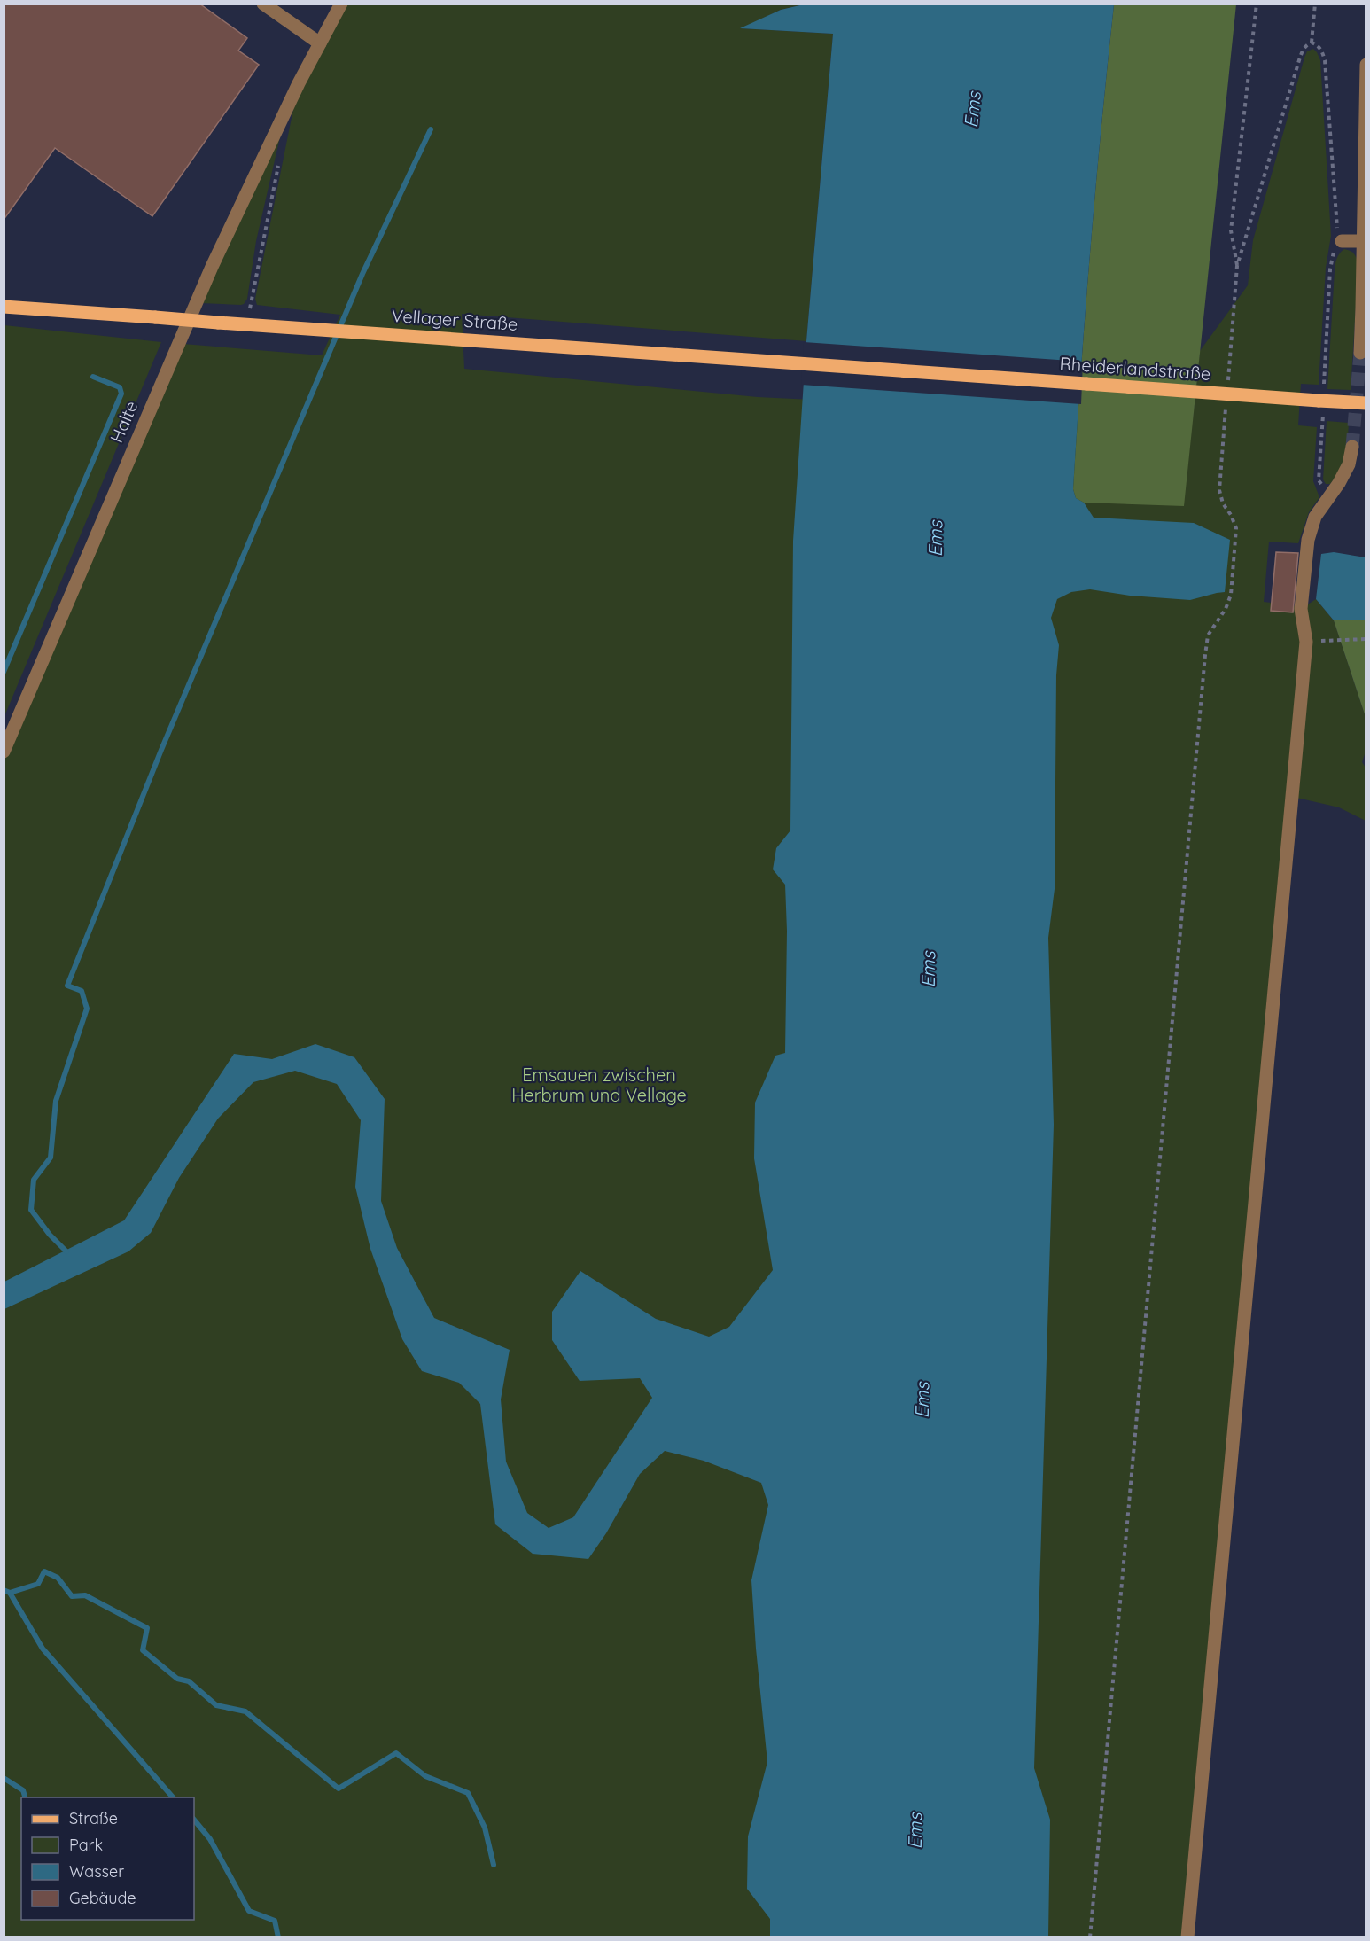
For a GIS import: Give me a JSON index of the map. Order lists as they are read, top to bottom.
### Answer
{
  "streets": {
    "main road": ["Vellager Straße", "Rheiderlandstraße"],
    "street": ["Halte"]
  },
  "crossings": [
    ["Vellager Straße", "Rheiderlandstraße"]
  ],
  "water": ["Ems"],
  "parks": ["Emsauen zwischen Herbrum und Vellage"],
  "legend": [
    "Straße",
    "Park",
    "Wasser",
    "Gebäude"
  ]
}
